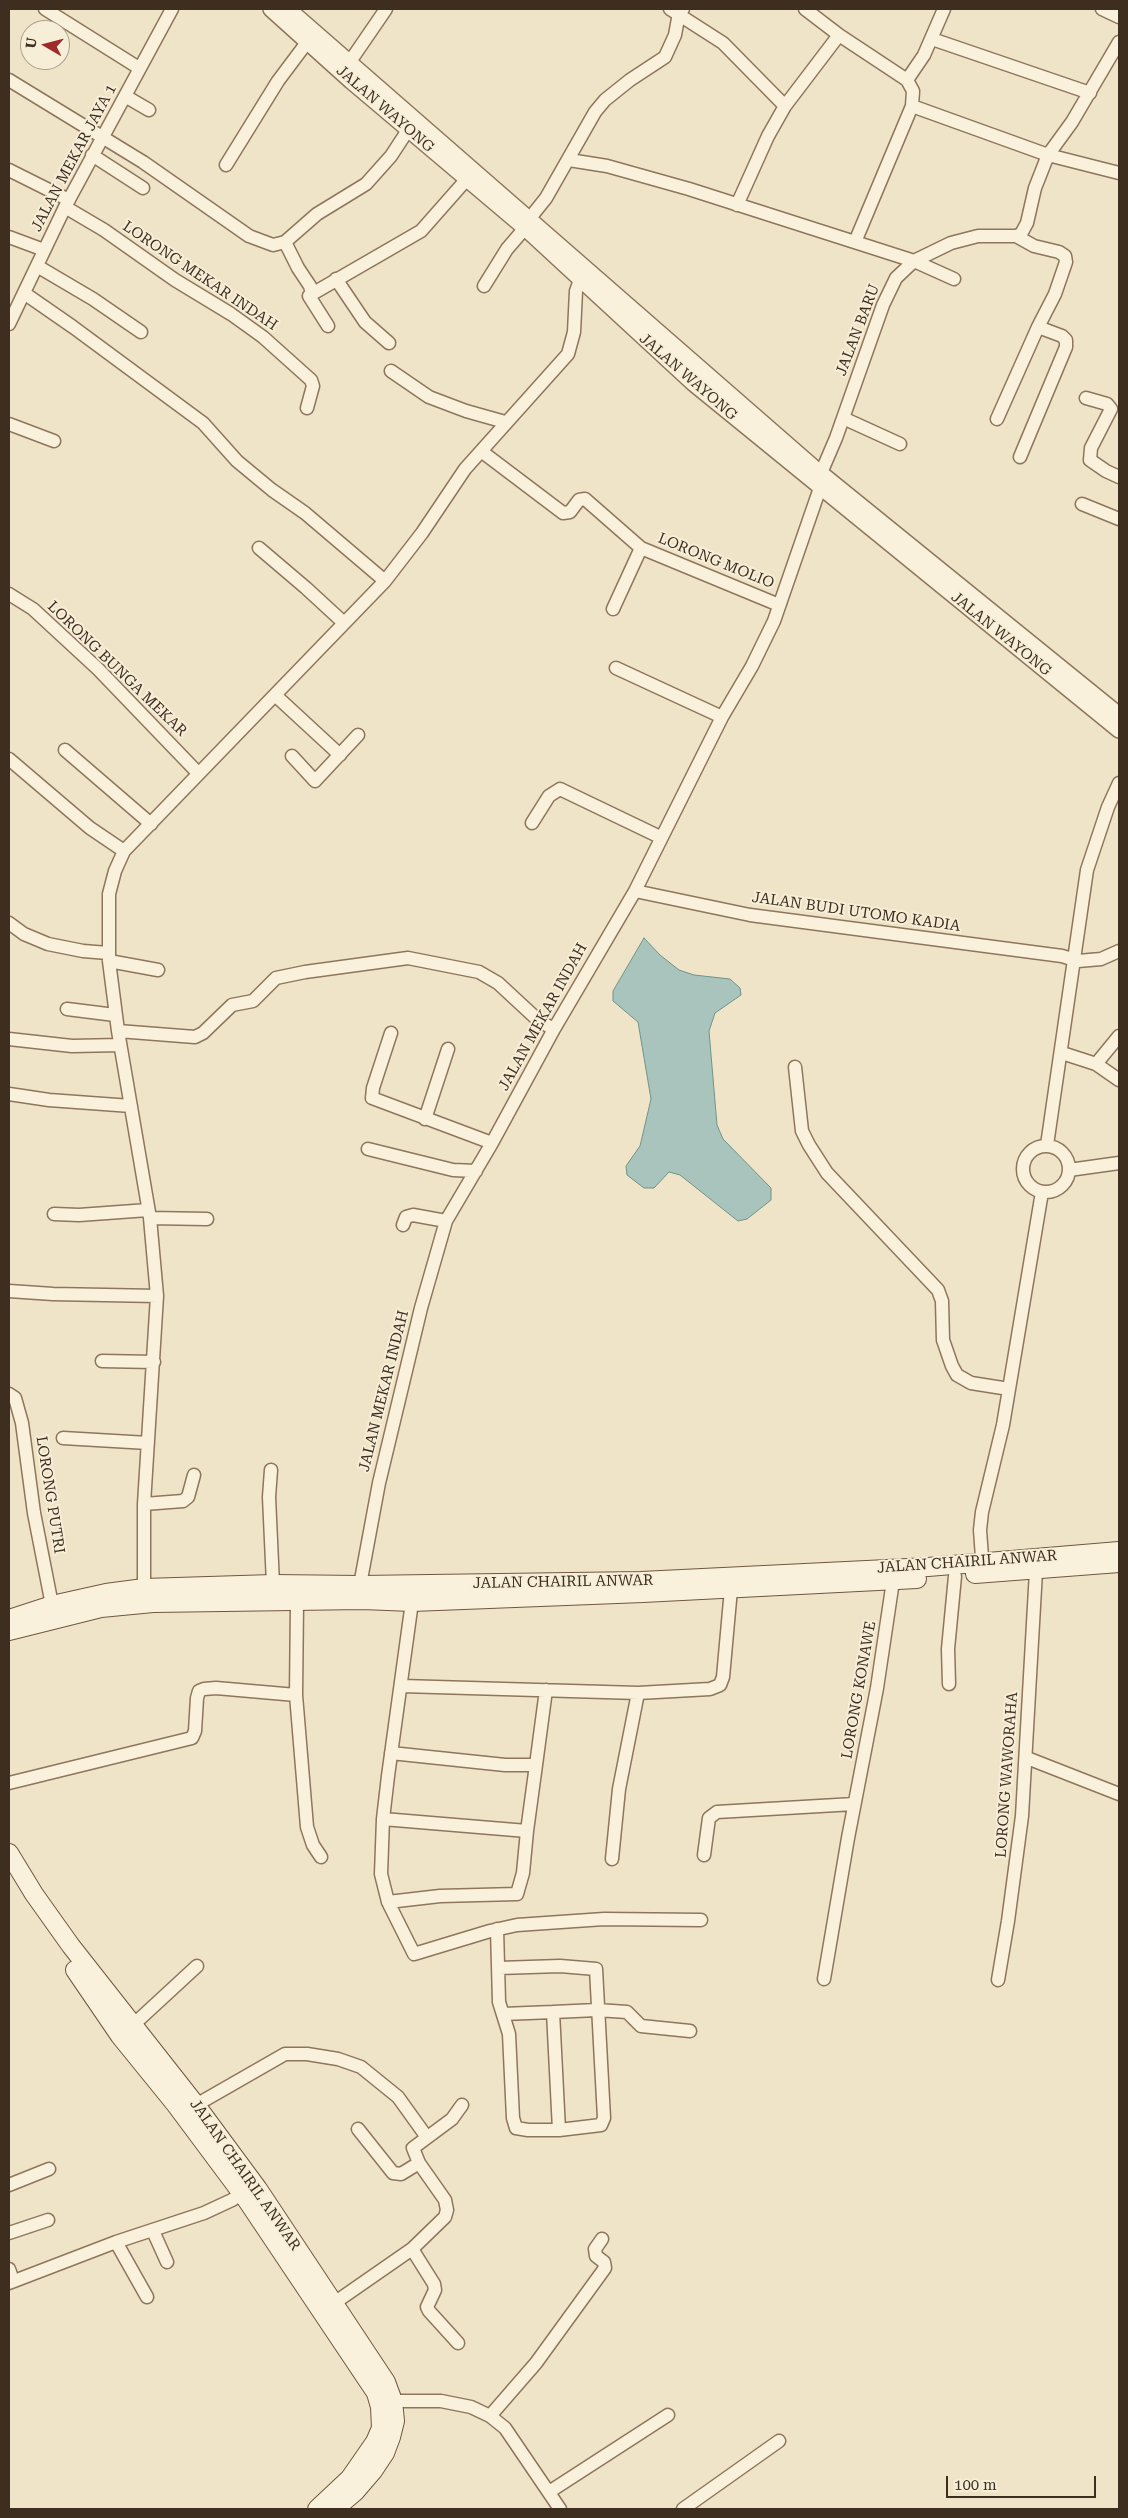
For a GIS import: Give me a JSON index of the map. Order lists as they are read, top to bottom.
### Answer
{
  "streets": {
    "main road": ["JALAN CHAIRIL ANWAR"],
    "street": [
      "JALAN WAYONG",
      "JALAN MEKAR JAYA 1",
      "LORONG MEKAR INDAH",
      "JALAN BARU",
      "LORONG MOLIO",
      "LORONG BUNGA MEKAR",
      "JALAN BUDI UTOMO KADIA",
      "JALAN MEKAR INDAH",
      "LORONG PUTRI",
      "LORONG KONAWE",
      "LORONG WAWORAHA"
    ]
  },
  "crossings": [
    ["JALAN WAYONG", "JALAN BARU"],
    ["JALAN WAYONG", "JALAN MEKAR INDAH"],
    ["JALAN MEKAR JAYA 1", "LORONG MEKAR INDAH"],
    ["JALAN BARU", "JALAN MEKAR INDAH"],
    ["LORONG MOLIO", "JALAN MEKAR INDAH"],
    ["JALAN BUDI UTOMO KADIA", "JALAN MEKAR INDAH"],
    ["JALAN MEKAR INDAH", "JALAN CHAIRIL ANWAR"],
    ["LORONG PUTRI", "JALAN CHAIRIL ANWAR"],
    ["JALAN CHAIRIL ANWAR", "LORONG KONAWE"],
    ["JALAN CHAIRIL ANWAR", "LORONG WAWORAHA"]
  ],
  "scale_bar": "100 m",
  "north": "left"
}
